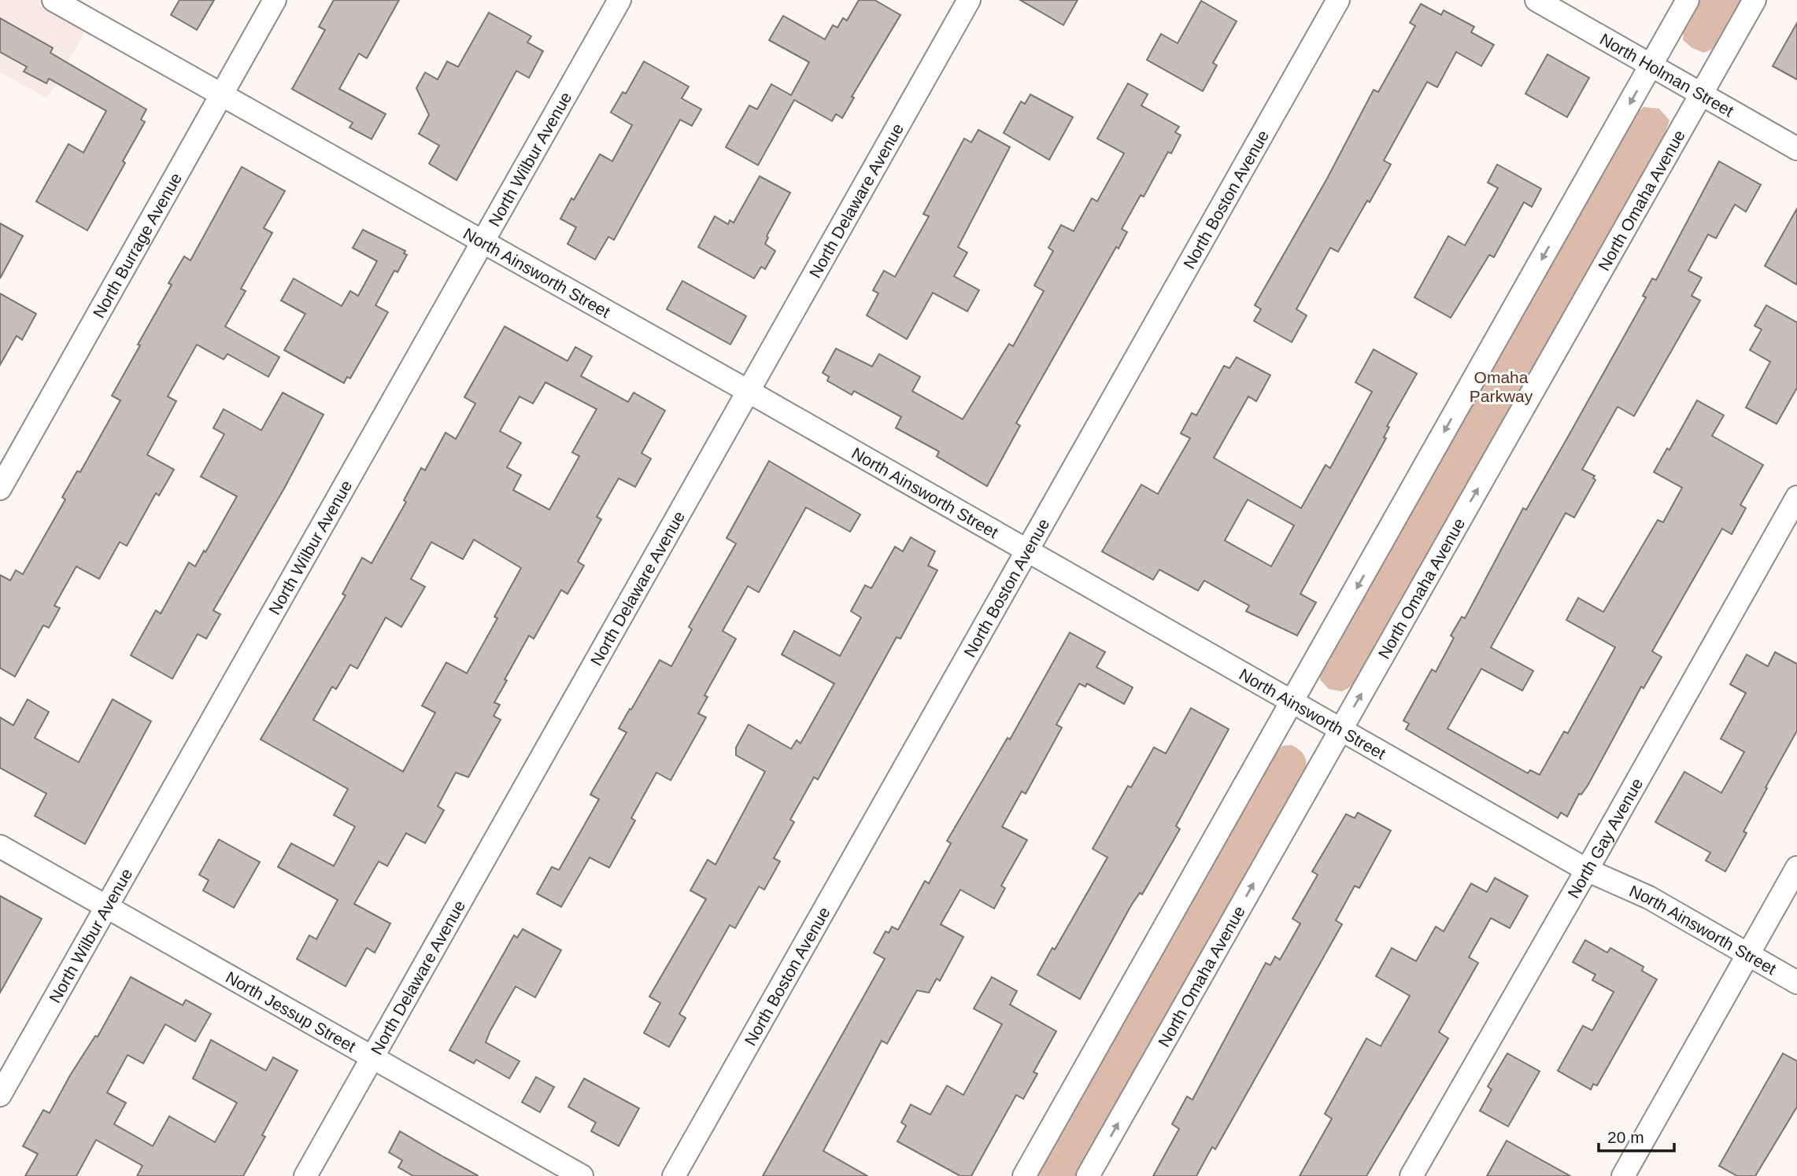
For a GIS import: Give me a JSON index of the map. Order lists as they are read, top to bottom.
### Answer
{
  "streets": {
    "street": [
      "North Holman Street",
      "North Wilbur Avenue",
      "North Delaware Avenue",
      "North Boston Avenue",
      "North Omaha Avenue",
      "North Burrage Avenue",
      "North Ainsworth Street",
      "North Gay Avenue",
      "North Jessup Street"
    ]
  },
  "crossings": [
    ["North Holman Street", "North Omaha Avenue"],
    ["North Wilbur Avenue", "North Ainsworth Street"],
    ["North Wilbur Avenue", "North Jessup Street"],
    ["North Delaware Avenue", "North Ainsworth Street"],
    ["North Delaware Avenue", "North Jessup Street"],
    ["North Boston Avenue", "North Ainsworth Street"],
    ["North Omaha Avenue", "North Ainsworth Street"],
    ["North Burrage Avenue", "North Ainsworth Street"],
    ["North Ainsworth Street", "North Gay Avenue"]
  ],
  "parks": ["Omaha Parkway"],
  "scale_bar": "20 m"
}
